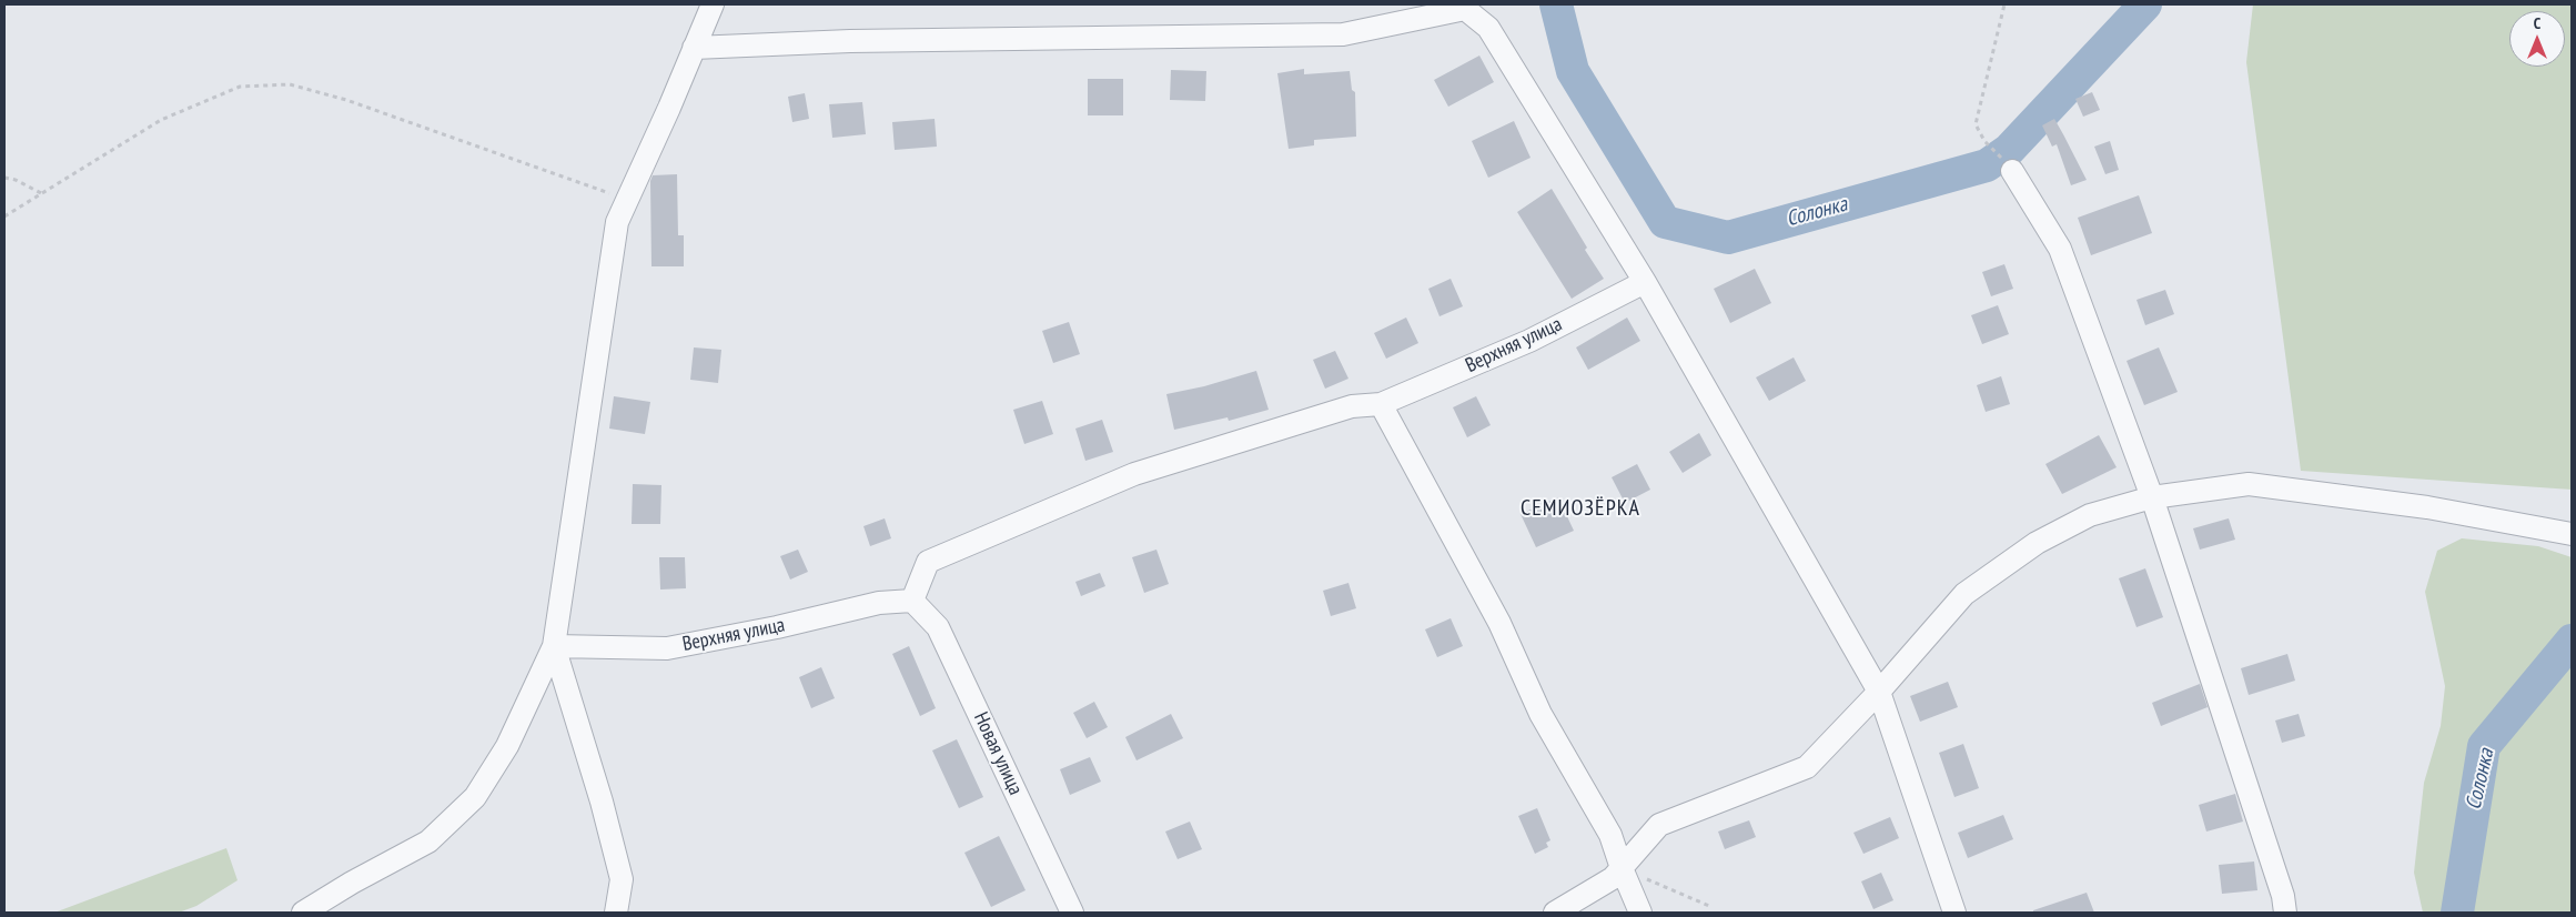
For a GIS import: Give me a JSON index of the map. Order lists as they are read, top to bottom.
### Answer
{
  "streets": {
    "street": ["Верхняя улица", "Новая улица"]
  },
  "crossings": [
    ["Верхняя улица", "Новая улица"]
  ],
  "districts": ["СЕМИОЗЁРКА"],
  "water": ["Солонка"],
  "north": "top"
}
